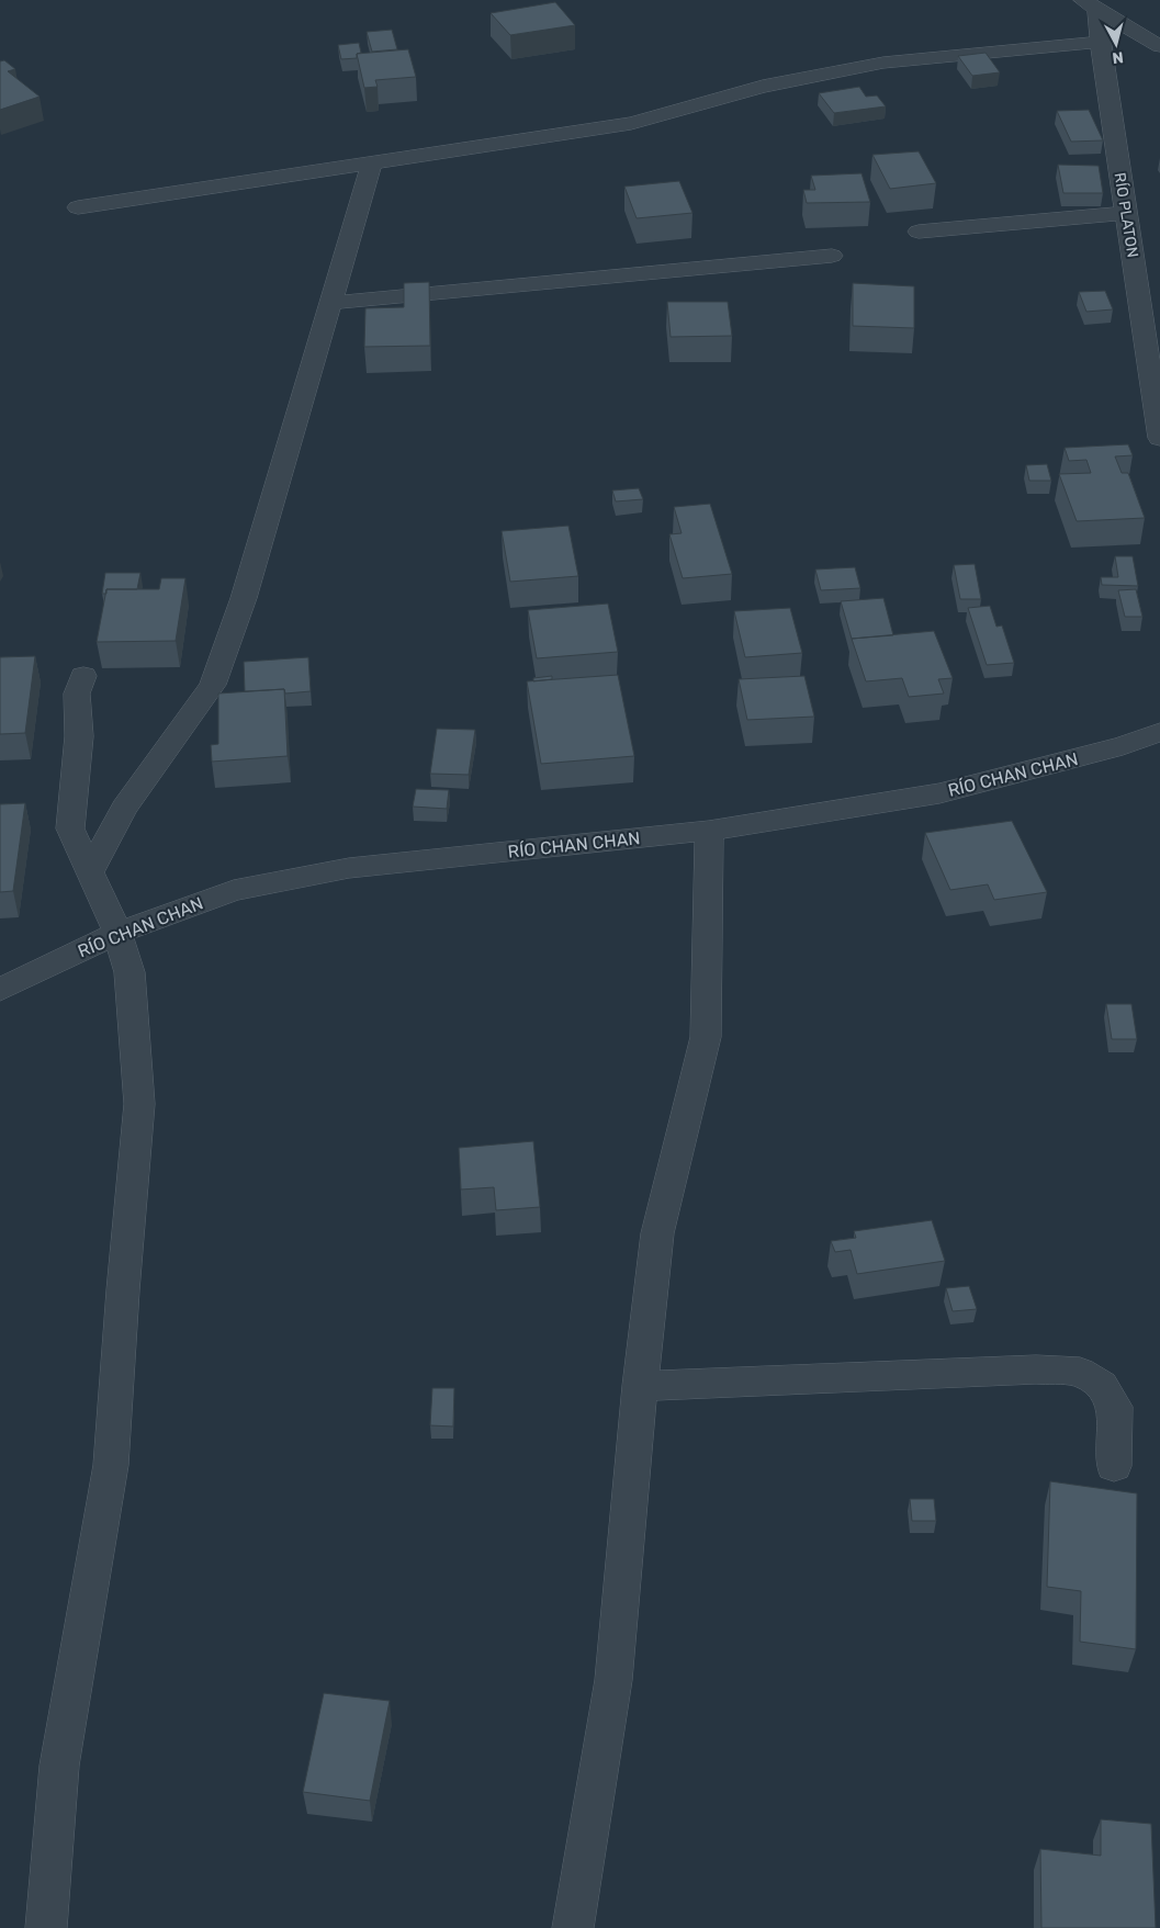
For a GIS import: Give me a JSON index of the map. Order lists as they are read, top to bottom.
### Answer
{
  "streets": {
    "street": ["RÍO PLATON", "RÍO CHAN CHAN"]
  },
  "north": "bottom"
}
